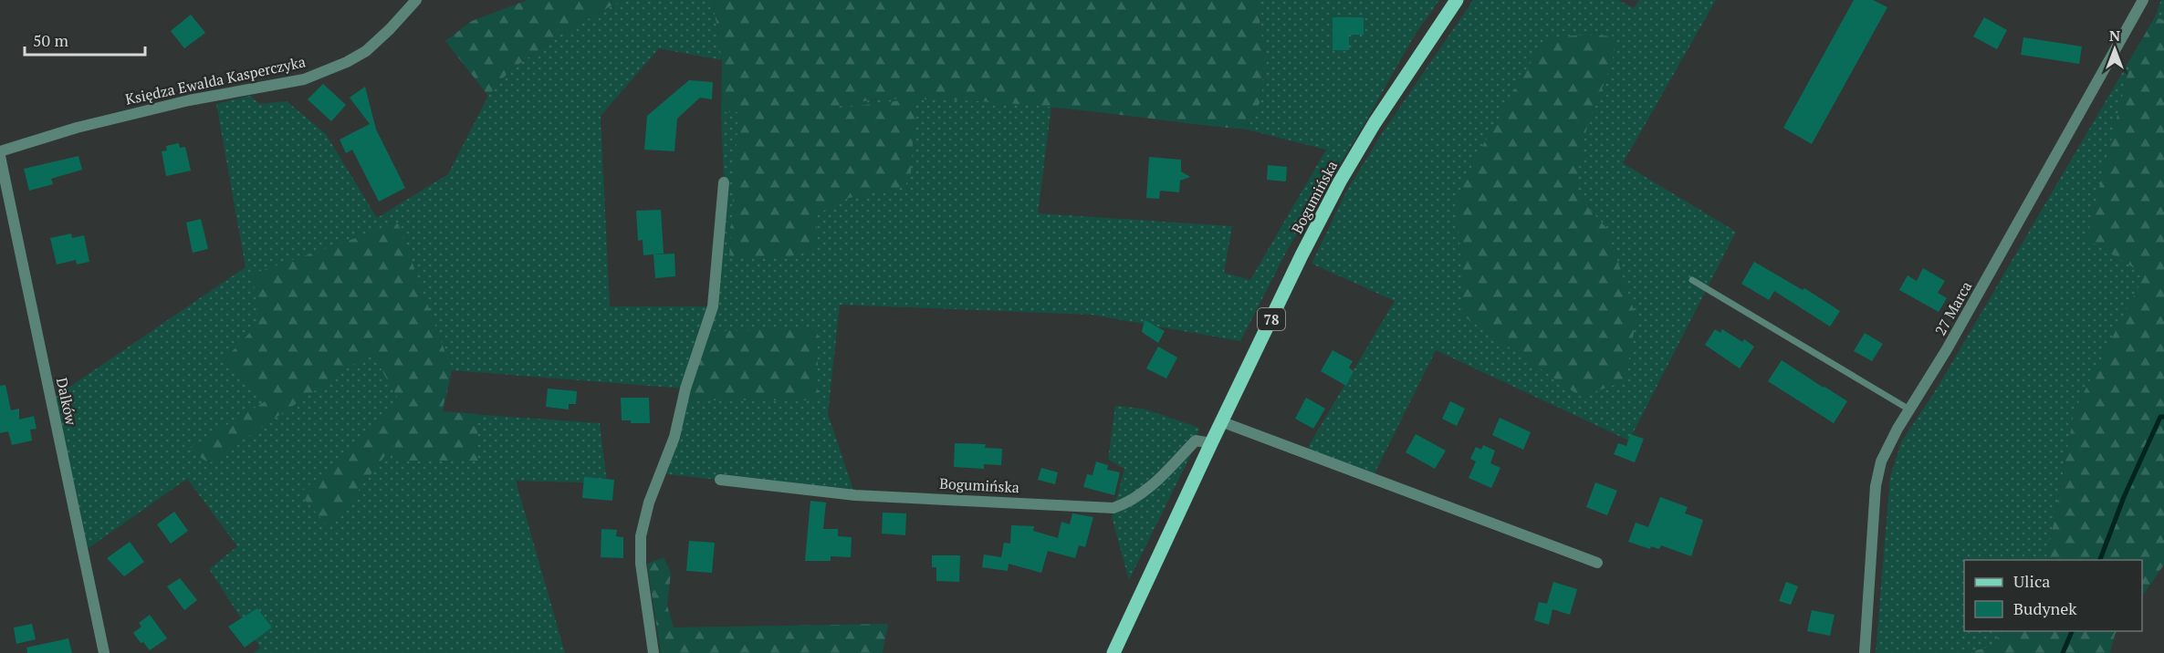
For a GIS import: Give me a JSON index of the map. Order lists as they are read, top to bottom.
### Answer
{
  "streets": {
    "main road": ["Bogumińska", "78"],
    "street": ["Księdza Ewalda Kasperczyka", "27 Marca", "Dalków"]
  },
  "crossings": [
    ["Księdza Ewalda Kasperczyka", "Dalków"]
  ],
  "legend": ["Ulica", "Budynek"],
  "scale_bar": "50 m",
  "north": "top"
}
